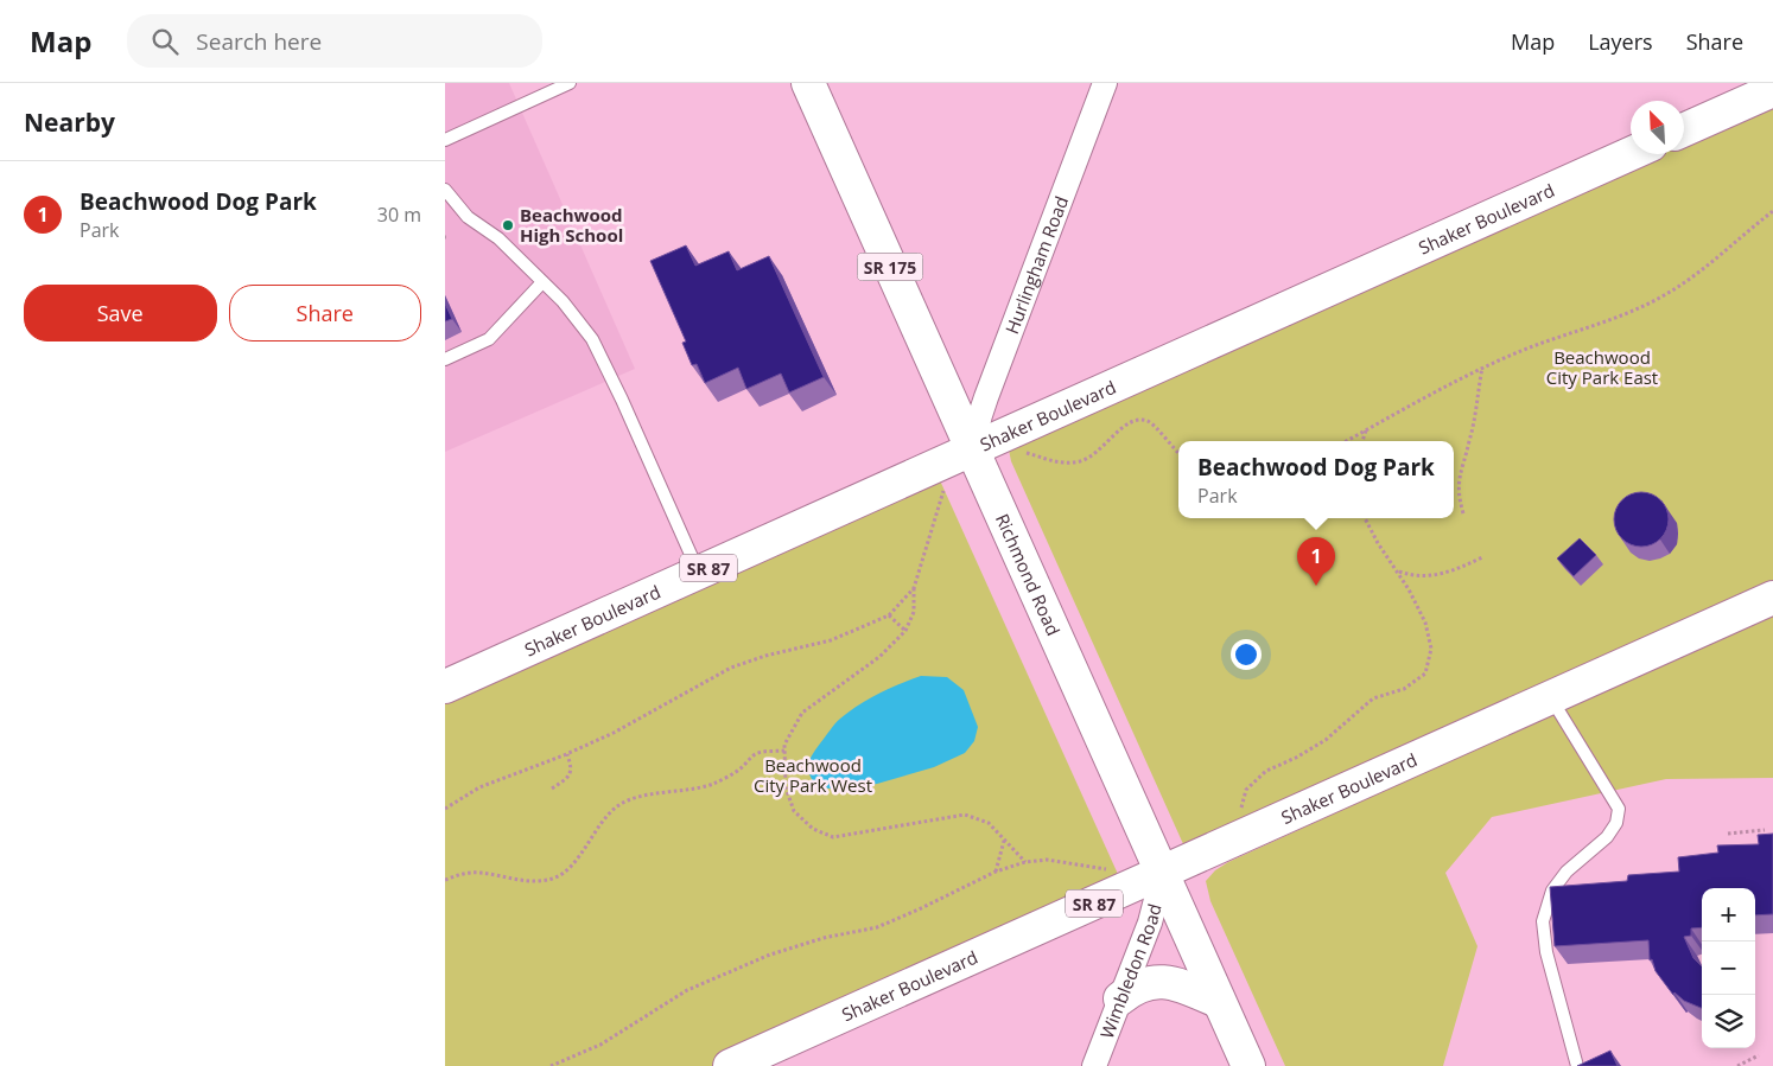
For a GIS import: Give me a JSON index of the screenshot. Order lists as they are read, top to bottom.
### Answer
{
  "streets": {
    "main road": [
      "Shaker Boulevard",
      "SR 175",
      "SR 87",
      "Richmond Road"
    ],
    "street": ["Hurlingham Road", "Wimbledon Road"]
  },
  "crossings": [
    ["Shaker Boulevard", "Hurlingham Road"],
    ["Shaker Boulevard", "Richmond Road"],
    ["Shaker Boulevard", "Wimbledon Road"],
    ["Hurlingham Road", "Richmond Road"],
    ["Richmond Road", "Wimbledon Road"]
  ],
  "parks": ["Beachwood City Park East", "Beachwood City Park West"],
  "places": ["Beachwood High School"],
  "north": "top left",
  "page": {
    "header": "Map",
    "search": "Search here",
    "nav": ["Map", "Layers", "Share"],
    "heading": "Nearby",
    "list": [
      {
        "mark": "1",
        "name": "Beachwood Dog Park",
        "note": "Park",
        "value": "30 m"
      }
    ],
    "buttons": ["Save", "Share"],
    "popup": ["Beachwood Dog Park", "Park"],
    "pins": "1",
    "map_buttons": ["+", "−"]
  }
}
